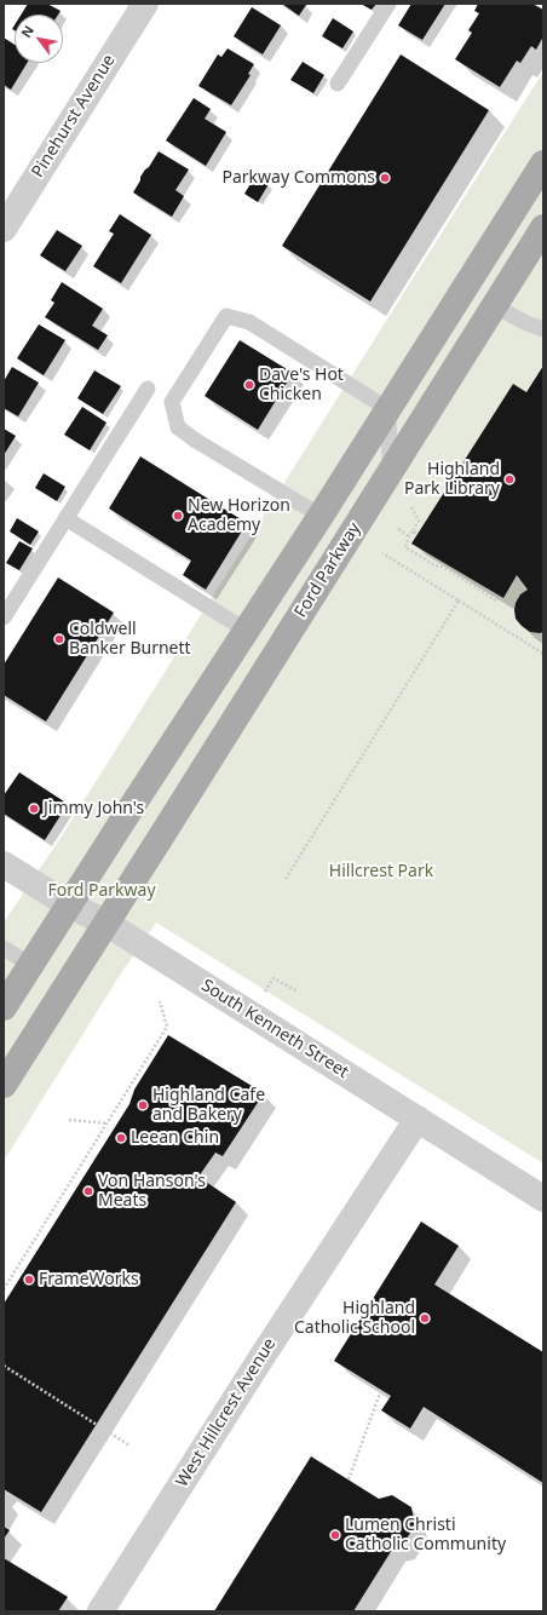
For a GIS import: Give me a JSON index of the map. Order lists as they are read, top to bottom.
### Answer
{
  "streets": {
    "main road": ["Ford Parkway"],
    "street": ["Pinehurst Avenue", "South Kenneth Street", "West Hillcrest Avenue"]
  },
  "crossings": [
    ["Ford Parkway", "South Kenneth Street"],
    ["South Kenneth Street", "West Hillcrest Avenue"]
  ],
  "parks": ["Hillcrest Park", "Ford Parkway"],
  "places": [
    "Parkway Commons",
    "Dave's Hot Chicken",
    "Highland Park Library",
    "New Horizon Academy",
    "Coldwell Banker Burnett",
    "Jimmy John's",
    "Highland Cafe and Bakery",
    "Leean Chin",
    "Von Hanson's Meats",
    "FrameWorks",
    "Highland Catholic School",
    "Lumen Christi Catholic Community"
  ],
  "north": "top left"
}
